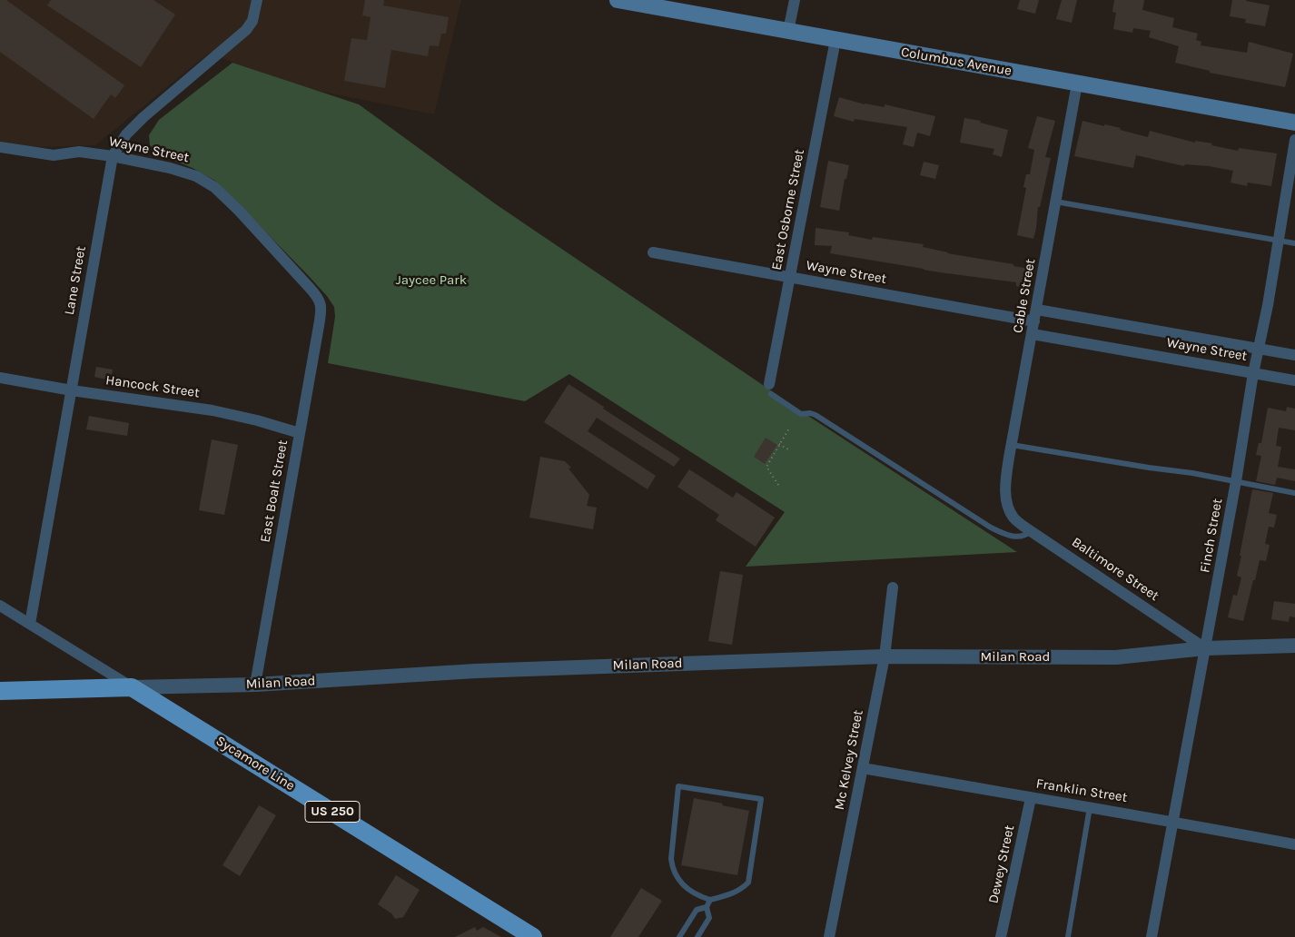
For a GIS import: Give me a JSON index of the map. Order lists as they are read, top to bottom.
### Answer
{
  "streets": {
    "main road": [
      "Columbus Avenue",
      "Milan Road",
      "Sycamore Line",
      "US 250"
    ],
    "street": [
      "Wayne Street",
      "East Osborne Street",
      "Lane Street",
      "Cable Street",
      "Hancock Street",
      "East Boalt Street",
      "Finch Street",
      "Baltimore Street",
      "Mc Kelvey Street",
      "Franklin Street",
      "Dewey Street"
    ]
  },
  "crossings": [
    ["Columbus Avenue", "East Osborne Street"],
    ["Columbus Avenue", "Cable Street"],
    ["Wayne Street", "East Osborne Street"],
    ["Wayne Street", "Lane Street"],
    ["Wayne Street", "Cable Street"],
    ["Wayne Street", "East Boalt Street"],
    ["Wayne Street", "Finch Street"],
    ["Lane Street", "Hancock Street"],
    ["Lane Street", "Sycamore Line"],
    ["Cable Street", "Baltimore Street"],
    ["Hancock Street", "East Boalt Street"],
    ["East Boalt Street", "Milan Road"],
    ["Finch Street", "Baltimore Street"],
    ["Finch Street", "Milan Road"],
    ["Finch Street", "Franklin Street"],
    ["Baltimore Street", "Milan Road"],
    ["Milan Road", "Mc Kelvey Street"],
    ["Milan Road", "Sycamore Line"],
    ["Mc Kelvey Street", "Franklin Street"],
    ["Franklin Street", "Dewey Street"]
  ],
  "parks": ["Jaycee Park"]
}
